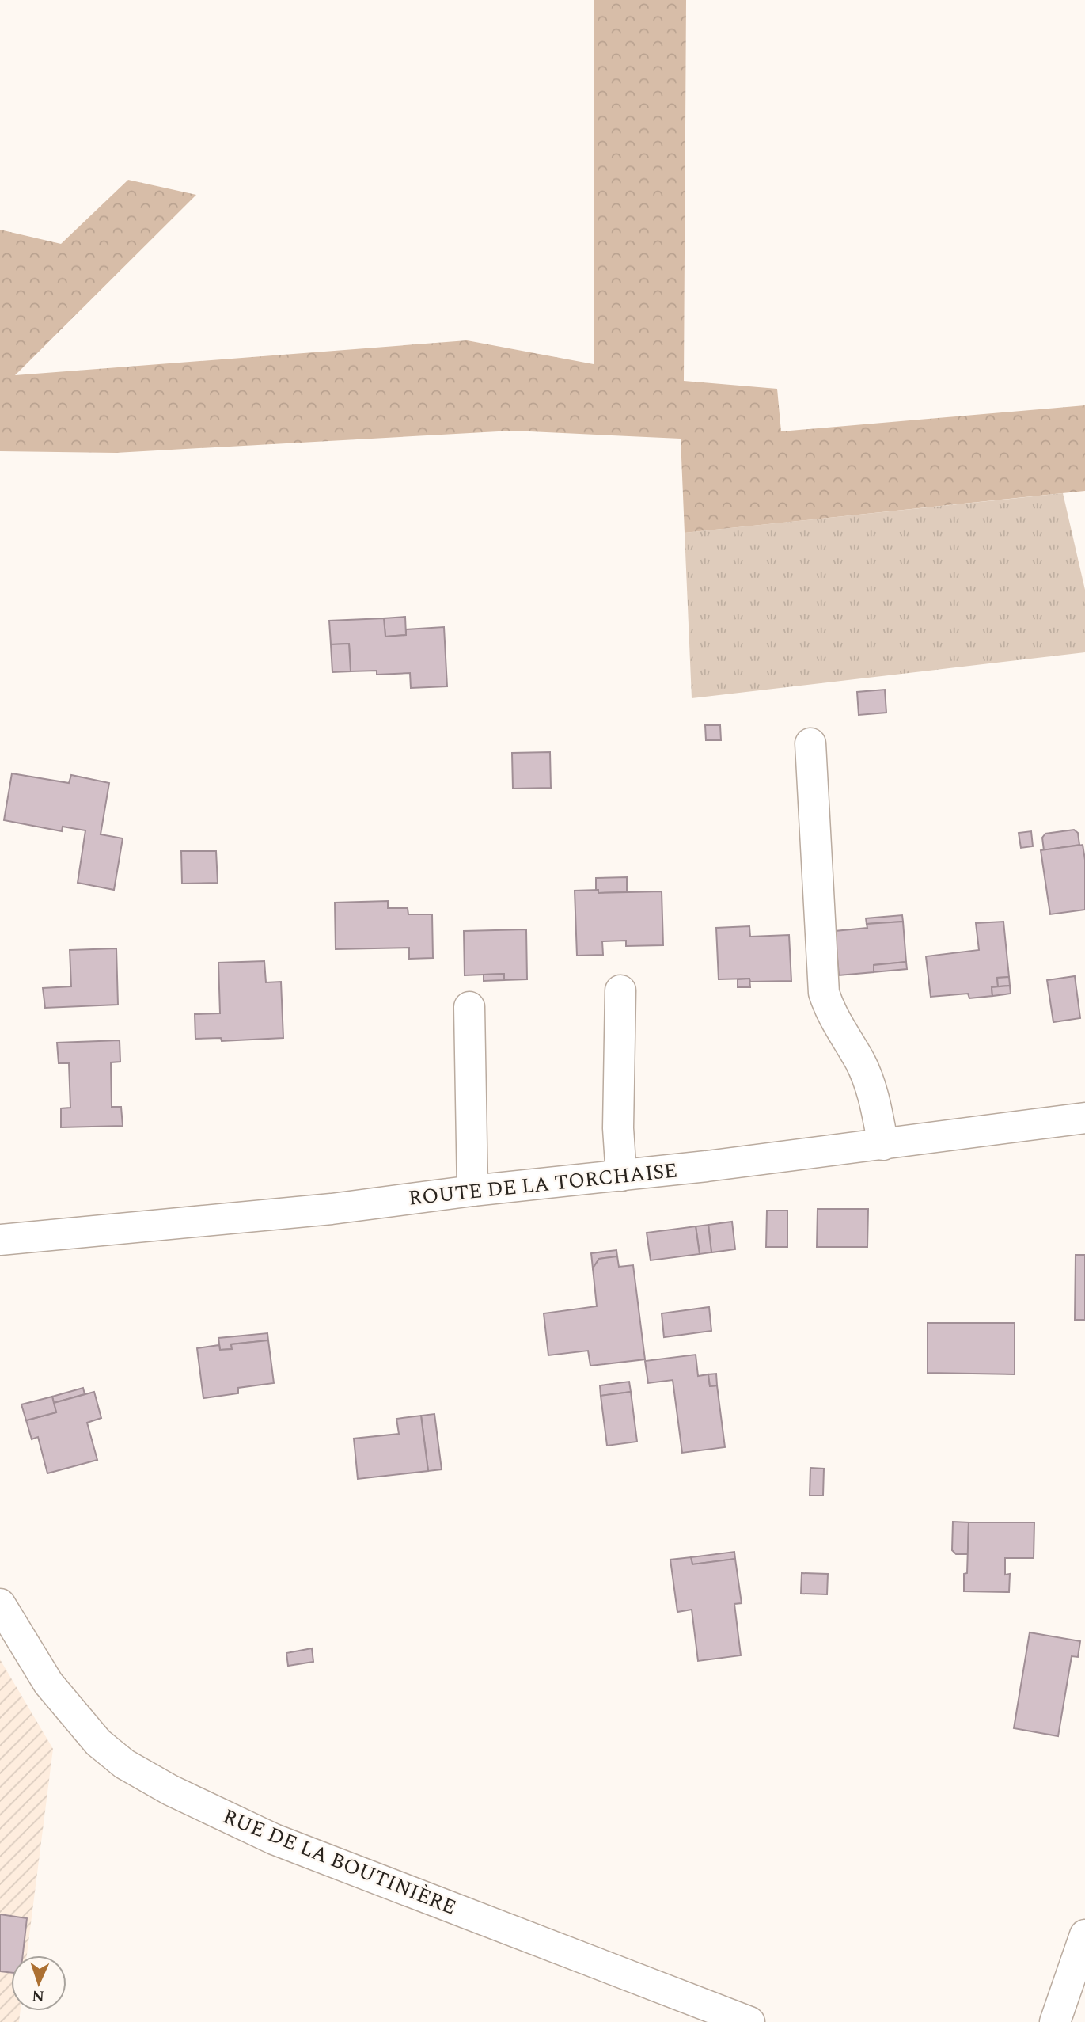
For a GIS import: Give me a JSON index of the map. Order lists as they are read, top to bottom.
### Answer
{
  "streets": {
    "main road": ["ROUTE DE LA TORCHAISE", "RUE DE LA BOUTINIÈRE"]
  },
  "north": "bottom"
}
